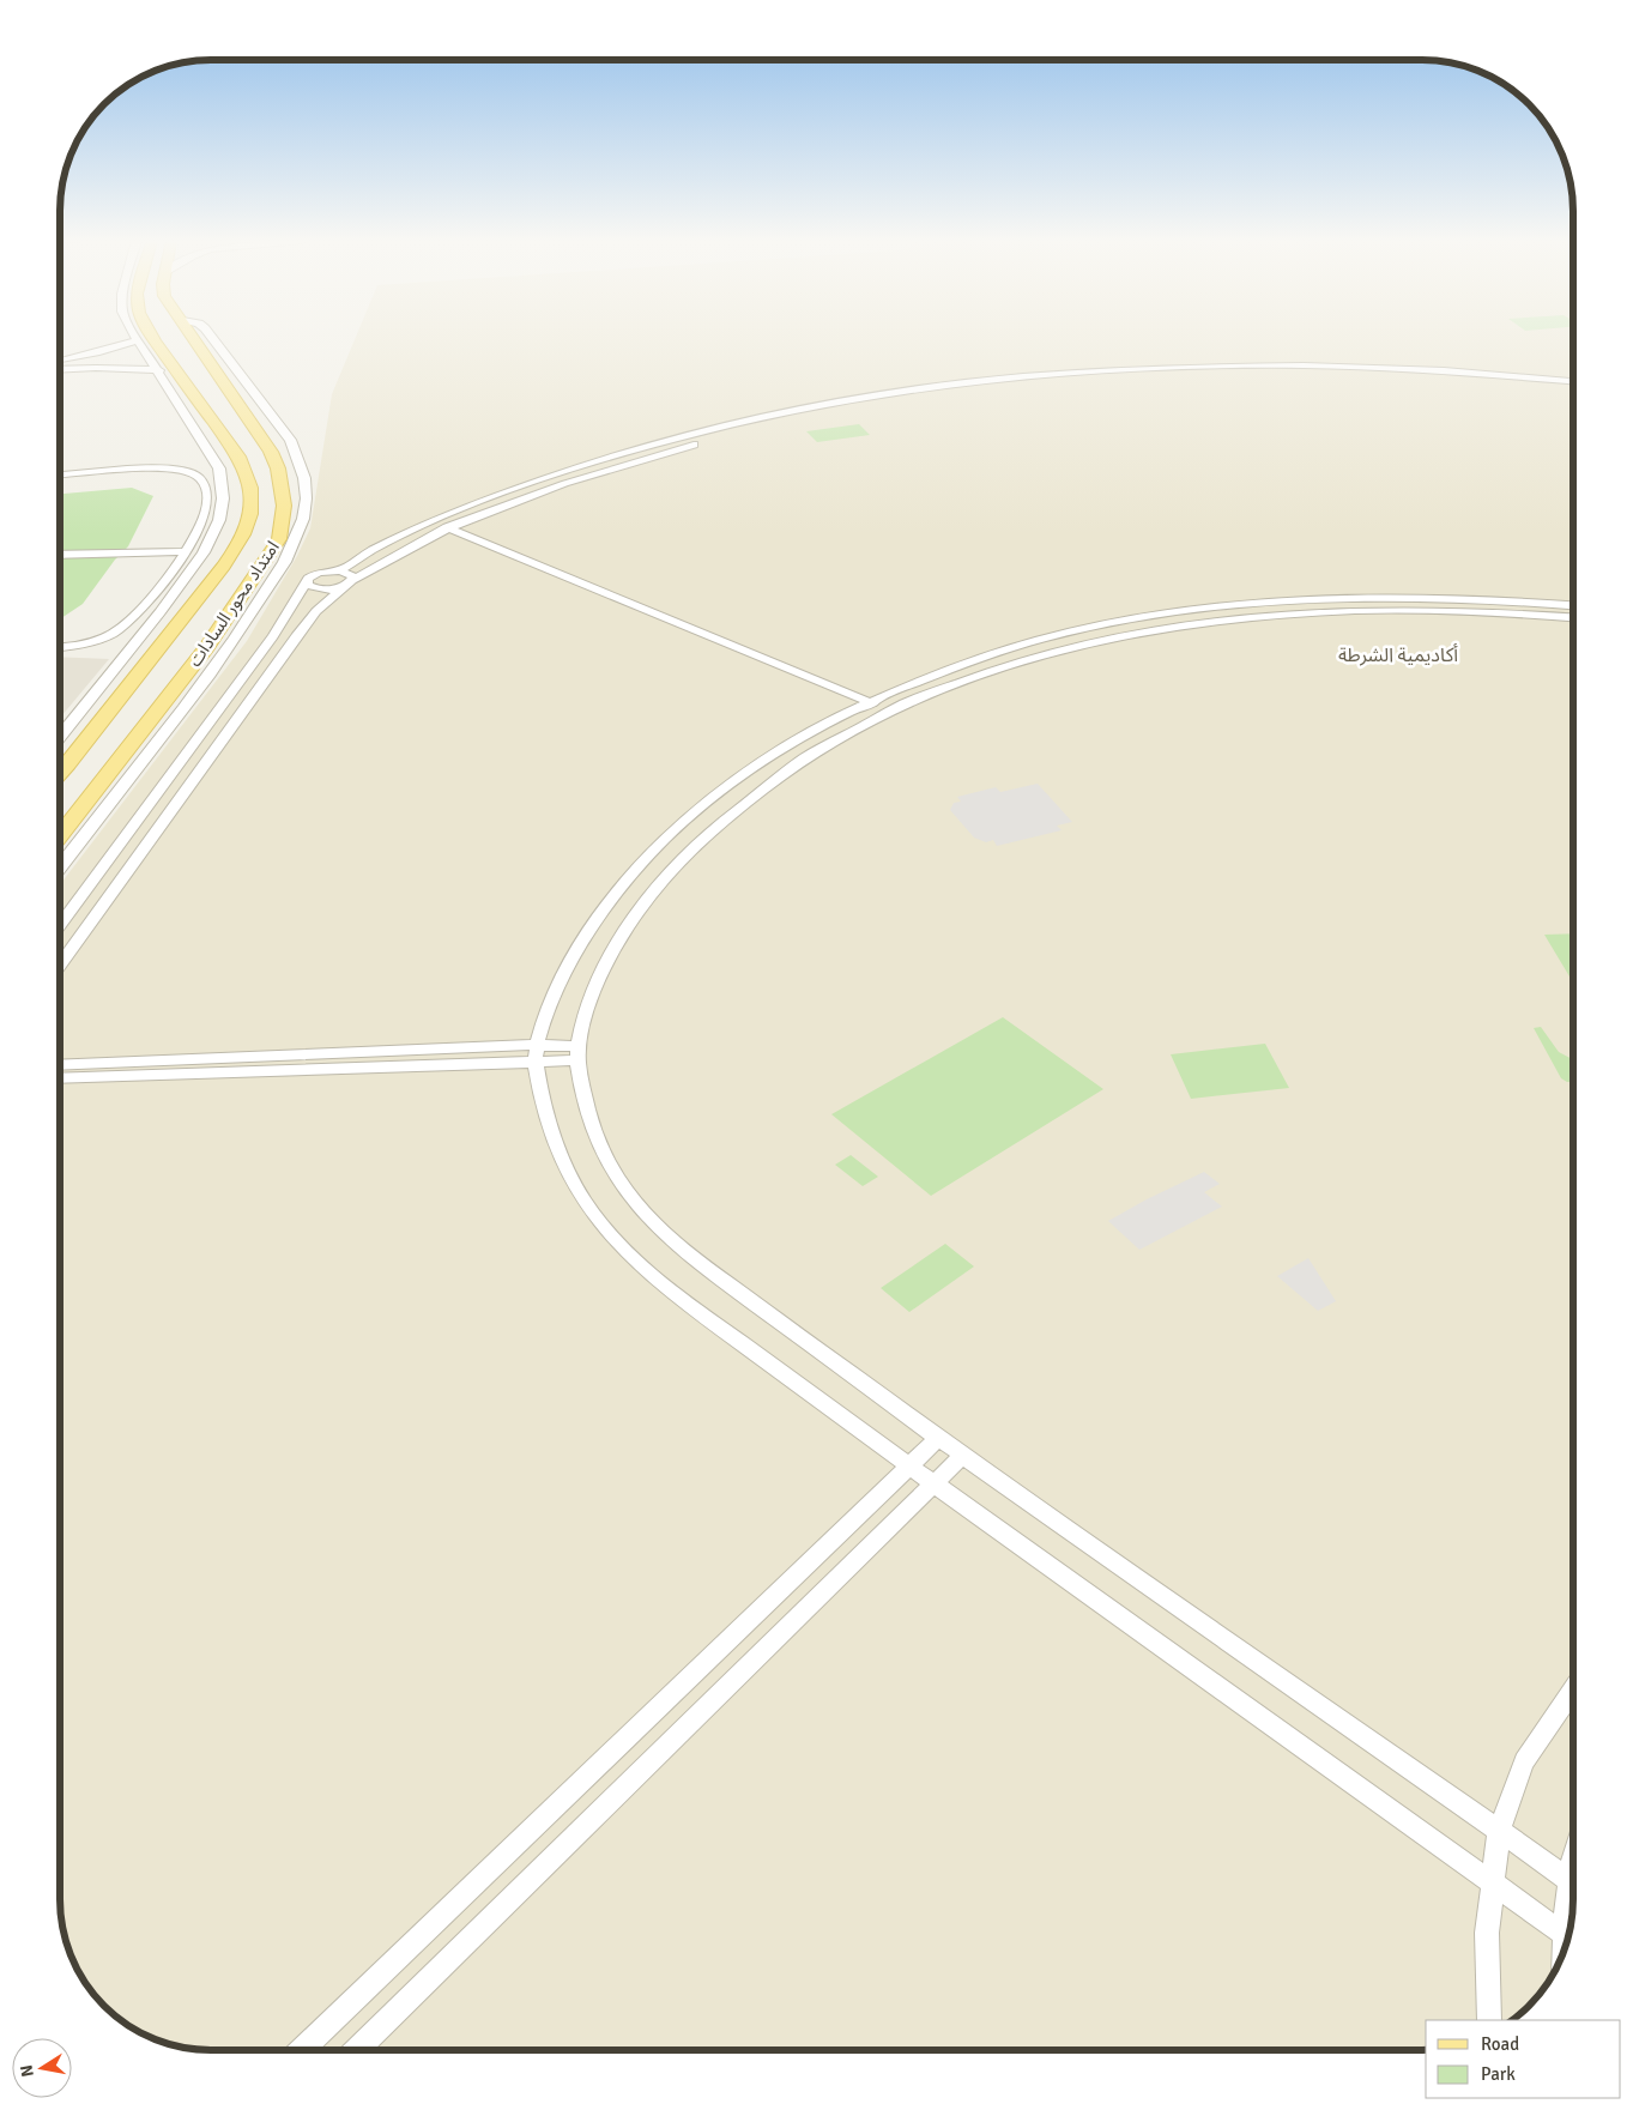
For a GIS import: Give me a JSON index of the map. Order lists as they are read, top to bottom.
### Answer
{
  "streets": {
    "main road": ["امتداد محور السادات"]
  },
  "districts": ["أكاديمية الشرطة"],
  "legend": ["Road", "Park"],
  "north": "left"
}
